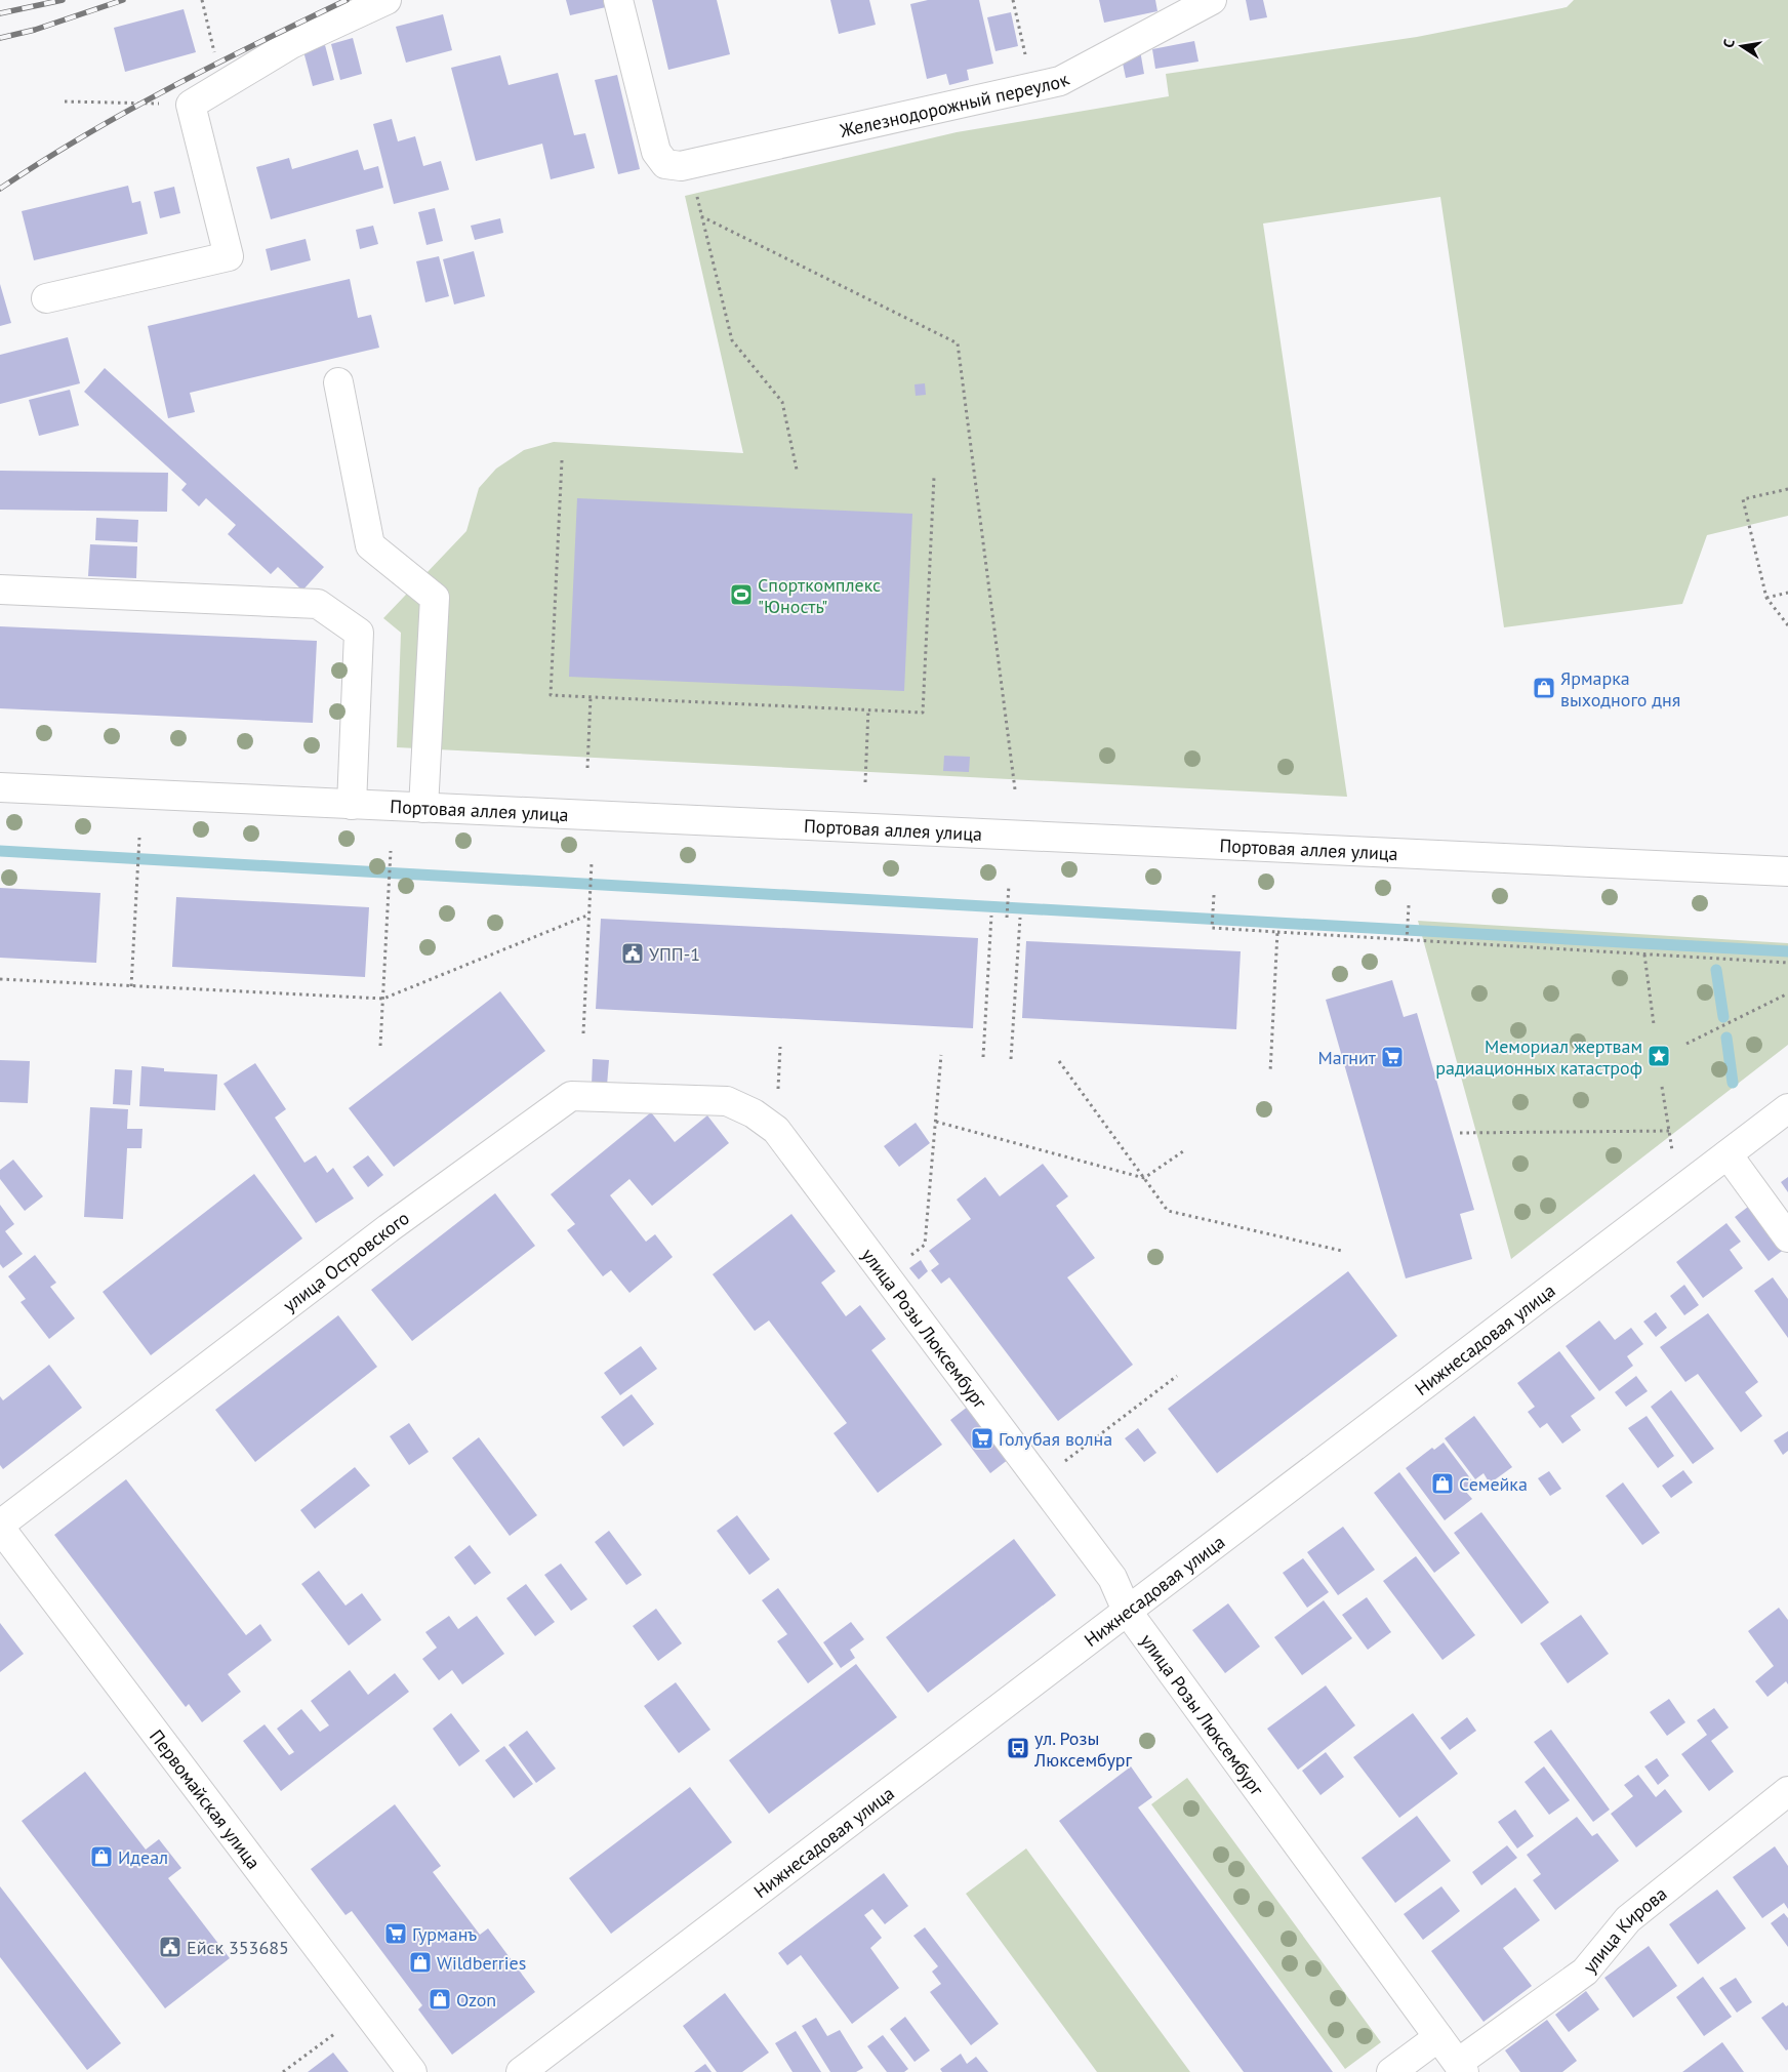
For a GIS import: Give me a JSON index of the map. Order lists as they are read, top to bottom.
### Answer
{
  "streets": {
    "street": [
      "Железнодорожный переулок",
      "Портовая аллея улица",
      "улица Островского",
      "улица Розы Люксембург",
      "Нижнесадовая улица",
      "Первомайская улица",
      "улица Кирова"
    ]
  },
  "crossings": [
    ["улица Островского", "улица Розы Люксембург"],
    ["улица Островского", "Первомайская улица"],
    ["улица Розы Люксембург", "Нижнесадовая улица"],
    ["улица Розы Люксембург", "улица Кирова"]
  ],
  "places": {
    "sports": ["Спорткомплекс \"Юность\""],
    "shop": [
      "Ярмарка выходного дня",
      "Семейка",
      "Идеал",
      "Wildberries",
      "Ozon"
    ],
    "public building": ["УПП-1", "Ейск 353685"],
    "place": ["Мемориал жертвам радиационных катастроф"],
    "supermarket": ["Магнит", "Голубая волна", "Гурманъ"],
    "bus stop": ["ул. Розы Люксембург"]
  },
  "north": "left"
}
